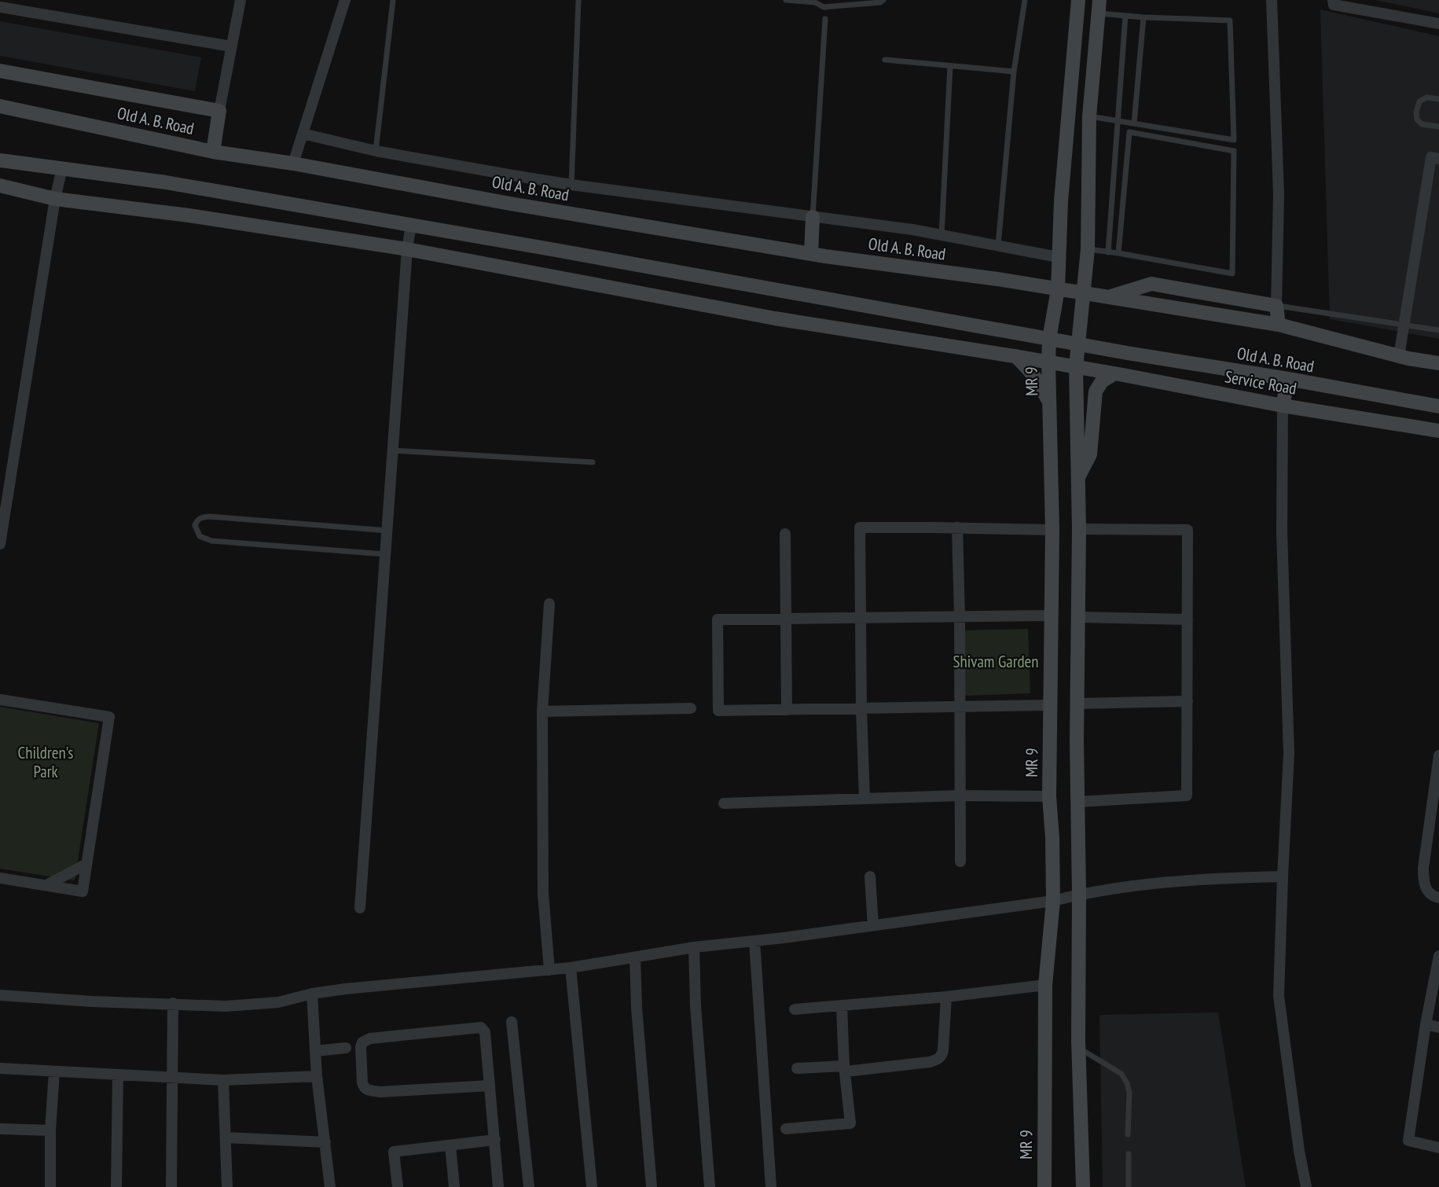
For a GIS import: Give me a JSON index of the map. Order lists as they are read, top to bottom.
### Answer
{
  "streets": {
    "main road": ["Old A. B. Road", "MR 9", "Service Road"]
  },
  "crossings": [
    ["Old A. B. Road", "MR 9"],
    ["MR 9", "Service Road"]
  ],
  "parks": ["Shivam Garden", "Children's Park"]
}
